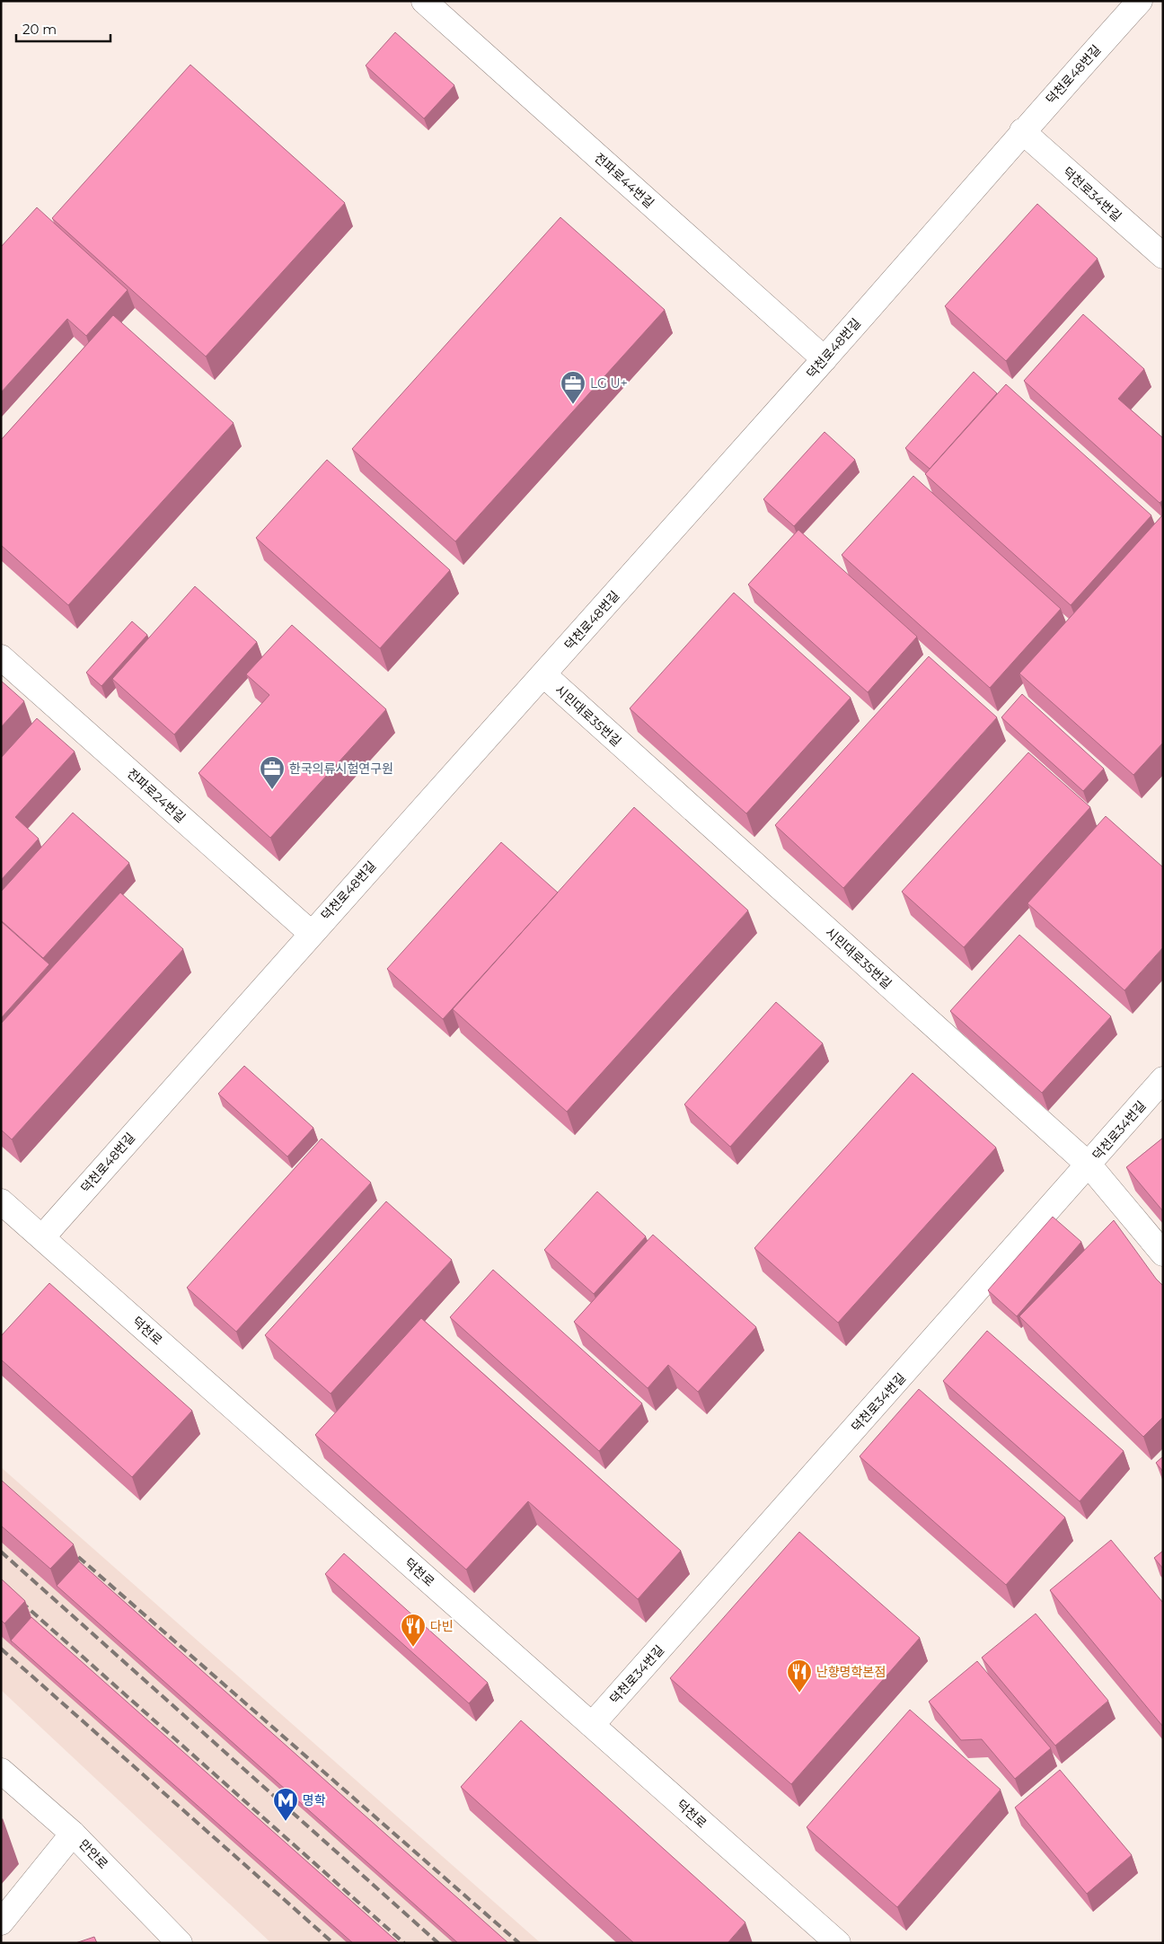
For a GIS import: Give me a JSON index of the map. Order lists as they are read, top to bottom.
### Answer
{
  "streets": {
    "street": [
      "덕천로48번길",
      "전파로44번길",
      "덕천로34번길",
      "시민대로35번길",
      "전파로24번길",
      "덕천로",
      "만안로"
    ]
  },
  "crossings": [
    ["덕천로48번길", "전파로44번길"],
    ["덕천로48번길", "덕천로34번길"],
    ["덕천로48번길", "시민대로35번길"],
    ["덕천로48번길", "전파로24번길"],
    ["덕천로48번길", "덕천로"],
    ["덕천로34번길", "시민대로35번길"],
    ["덕천로34번길", "덕천로"]
  ],
  "places": {
    "office": ["LG U+", "한국의류시험연구원"],
    "restaurant": ["다빈", "난향명학본점"],
    "metro station": ["명학"]
  },
  "scale_bar": "20 m"
}
